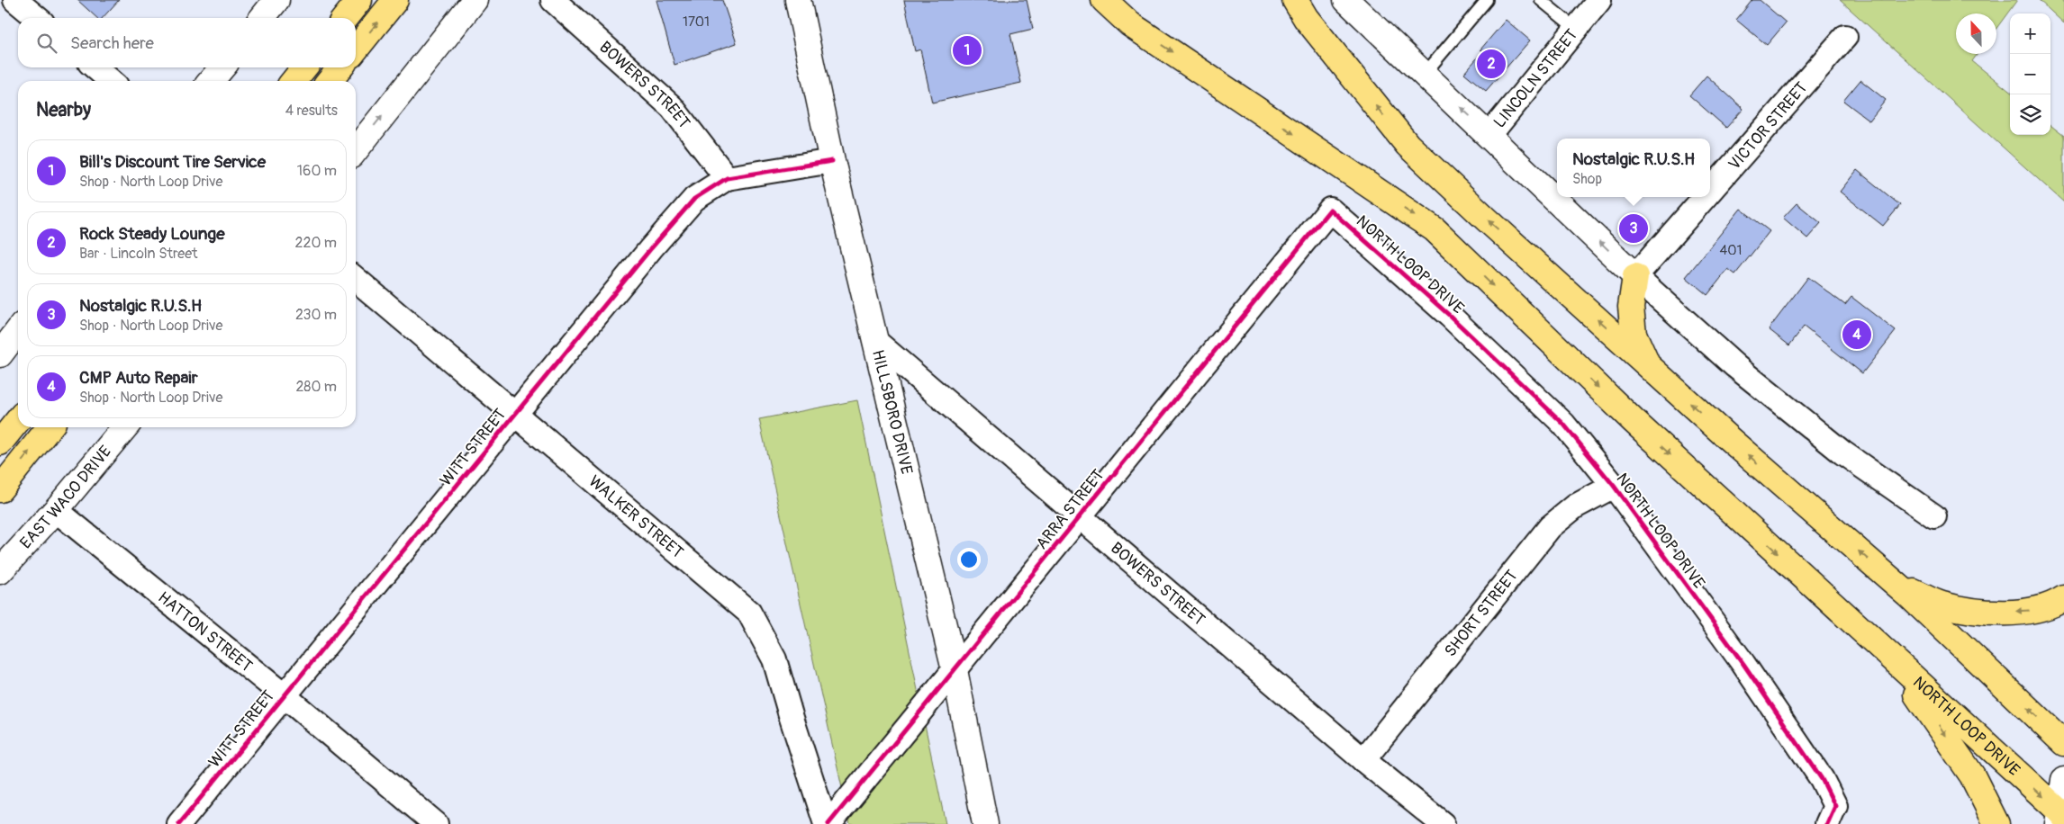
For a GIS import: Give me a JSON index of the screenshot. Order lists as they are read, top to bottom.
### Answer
{
  "streets": {
    "main road": ["NORTH LOOP DRIVE"],
    "street": [
      "LINCOLN STREET",
      "BOWERS STREET",
      "VICTOR STREET",
      "HILLSBORO DRIVE",
      "WITT STREET",
      "EAST WACO DRIVE",
      "ARRA STREET",
      "WALKER STREET",
      "SHORT STREET",
      "HATTON STREET"
    ]
  },
  "crossings": [
    ["BOWERS STREET", "HILLSBORO DRIVE"],
    ["BOWERS STREET", "WITT STREET"],
    ["BOWERS STREET", "ARRA STREET"],
    ["BOWERS STREET", "SHORT STREET"],
    ["NORTH LOOP DRIVE", "ARRA STREET"],
    ["NORTH LOOP DRIVE", "SHORT STREET"],
    ["HILLSBORO DRIVE", "WITT STREET"],
    ["HILLSBORO DRIVE", "ARRA STREET"],
    ["WITT STREET", "WALKER STREET"],
    ["WITT STREET", "HATTON STREET"],
    ["EAST WACO DRIVE", "HATTON STREET"],
    ["ARRA STREET", "WALKER STREET"]
  ],
  "house_numbers": ["1701", "401"],
  "north": "top",
  "page": {
    "map_buttons": ["+", "−"],
    "search": "Search here",
    "pins": [
      "1",
      "2",
      "3",
      "4"
    ],
    "heading": ["Nearby", "4 results"],
    "popup": ["Nostalgic R.U.S.H", "Shop"],
    "list": [
      {
        "mark": "1",
        "name": "Bill's Discount Tire Service",
        "note": "Shop · North Loop Drive",
        "value": "160 m"
      },
      {
        "mark": "2",
        "name": "Rock Steady Lounge",
        "note": "Bar · Lincoln Street",
        "value": "220 m"
      },
      {
        "mark": "3",
        "name": "Nostalgic R.U.S.H",
        "note": "Shop · North Loop Drive",
        "value": "230 m"
      },
      {
        "mark": "4",
        "name": "CMP Auto Repair",
        "note": "Shop · North Loop Drive",
        "value": "280 m"
      }
    ]
  }
}
